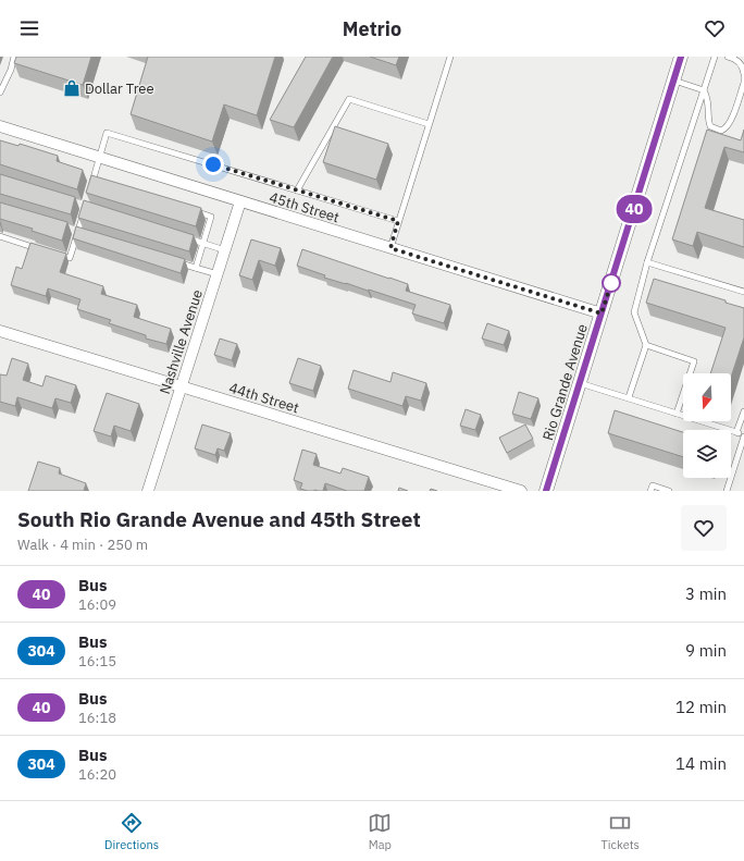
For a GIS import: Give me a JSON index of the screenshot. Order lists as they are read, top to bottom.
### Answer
{
  "streets": {
    "street": [
      "45th Street",
      "Nashville Avenue",
      "Rio Grande Avenue",
      "44th Street"
    ]
  },
  "crossings": [
    ["45th Street", "Nashville Avenue"],
    ["45th Street", "Rio Grande Avenue"],
    ["Nashville Avenue", "44th Street"]
  ],
  "places": {
    "shop": ["Dollar Tree"]
  },
  "lines": ["bus line 40"],
  "north": "bottom",
  "page": {
    "header": "Metrio",
    "on_map": "40",
    "heading": ["South Rio Grande Avenue and 45th Street", "Walk · 4 min · 250 m"],
    "list": [
      {
        "mark": "40",
        "name": "Bus",
        "note": "16:09",
        "value": "3 min"
      },
      {
        "mark": "304",
        "name": "Bus",
        "note": "16:15",
        "value": "9 min"
      },
      {
        "mark": "40",
        "name": "Bus",
        "note": "16:18",
        "value": "12 min"
      },
      {
        "mark": "304",
        "name": "Bus",
        "note": "16:20",
        "value": "14 min"
      }
    ],
    "tabs": ["Directions", "Map", "Tickets"]
  }
}
